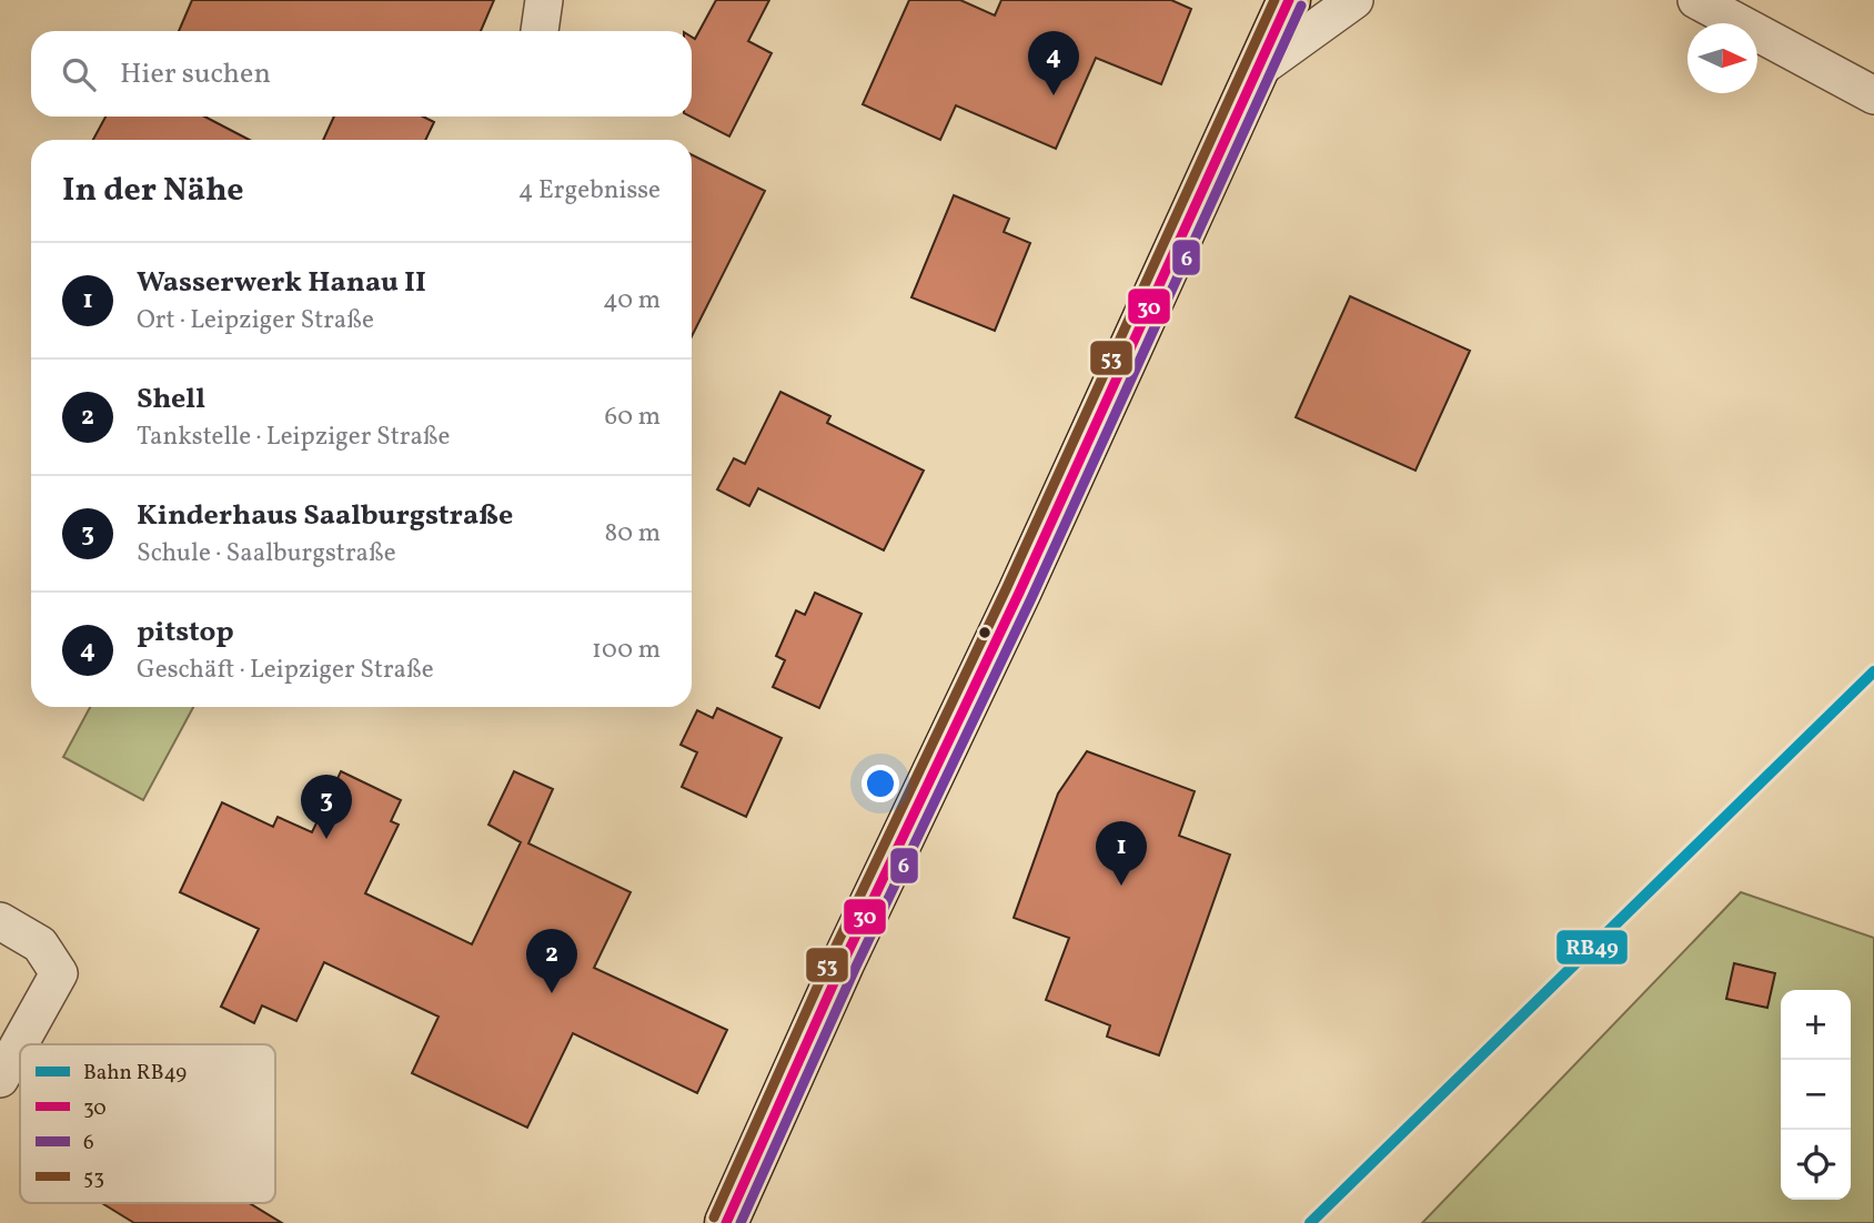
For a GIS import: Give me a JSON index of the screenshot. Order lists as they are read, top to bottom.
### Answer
{
  "lines": [
    "transit line 30",
    "transit line 53",
    "transit line 6",
    "rail line RB49"
  ],
  "legend": [
    "Bahn RB49",
    "30",
    "6",
    "53"
  ],
  "north": "right",
  "page": {
    "pins": [
      "4",
      "3",
      "1",
      "2"
    ],
    "search": "Hier suchen",
    "heading": ["In der Nähe", "4 Ergebnisse"],
    "list": [
      {
        "mark": "1",
        "name": "Wasserwerk Hanau II",
        "note": "Ort · Leipziger Straße",
        "value": "40 m"
      },
      {
        "mark": "2",
        "name": "Shell",
        "note": "Tankstelle · Leipziger Straße",
        "value": "60 m"
      },
      {
        "mark": "3",
        "name": "Kinderhaus Saalburgstraße",
        "note": "Schule · Saalburgstraße",
        "value": "80 m"
      },
      {
        "mark": "4",
        "name": "pitstop",
        "note": "Geschäft · Leipziger Straße",
        "value": "100 m"
      }
    ],
    "map_buttons": ["+", "−"]
  }
}
